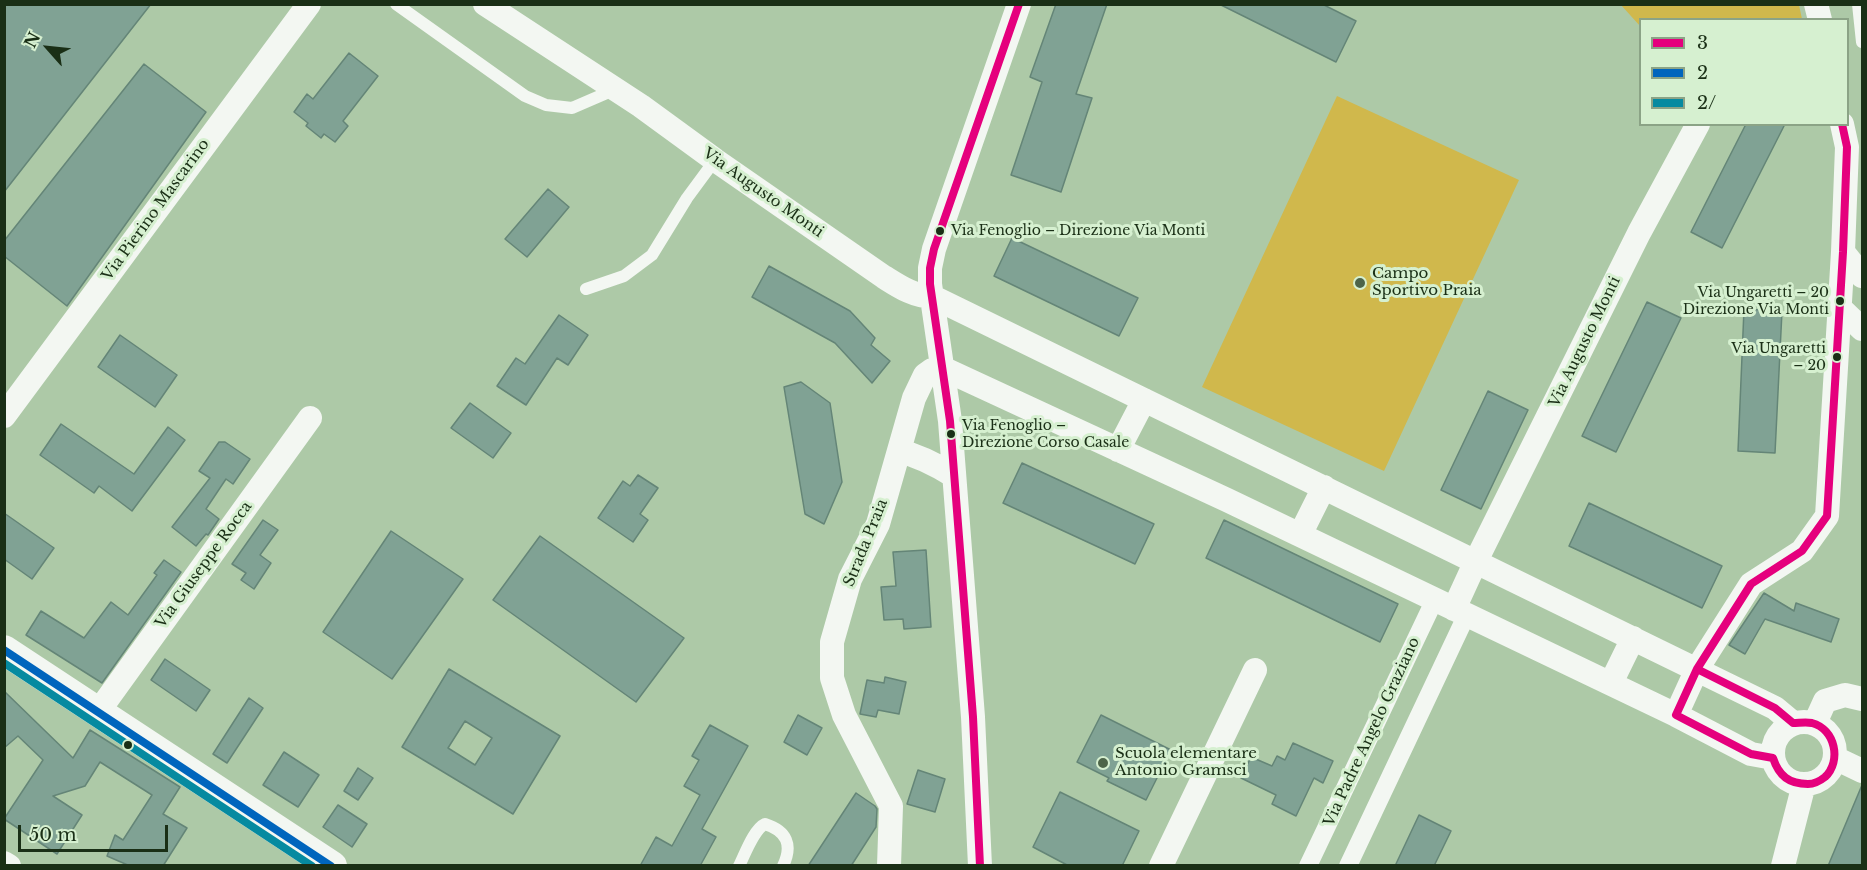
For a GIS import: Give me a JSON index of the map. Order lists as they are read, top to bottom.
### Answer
{
  "streets": {
    "street": [
      "Via Augusto Monti",
      "Via Pierino Mascarino",
      "Strada Praia",
      "Via Giuseppe Rocca",
      "Via Padre Angelo Graziano"
    ]
  },
  "crossings": [
    ["Via Augusto Monti", "Via Padre Angelo Graziano"]
  ],
  "places": [
    "Via Fenoglio – Direzione Via Monti",
    "Campo Sportivo Praia",
    "Via Ungaretti – 20 Direzione Via Monti",
    "Via Ungaretti – 20",
    "Via Fenoglio – Direzione Corso Casale",
    "Scuola elementare Antonio Gramsci"
  ],
  "lines": ["transit line 3", "transit line 2", "transit line 2/"],
  "legend": ["3", "2", "2/"],
  "scale_bar": "50 m",
  "north": "top left"
}
